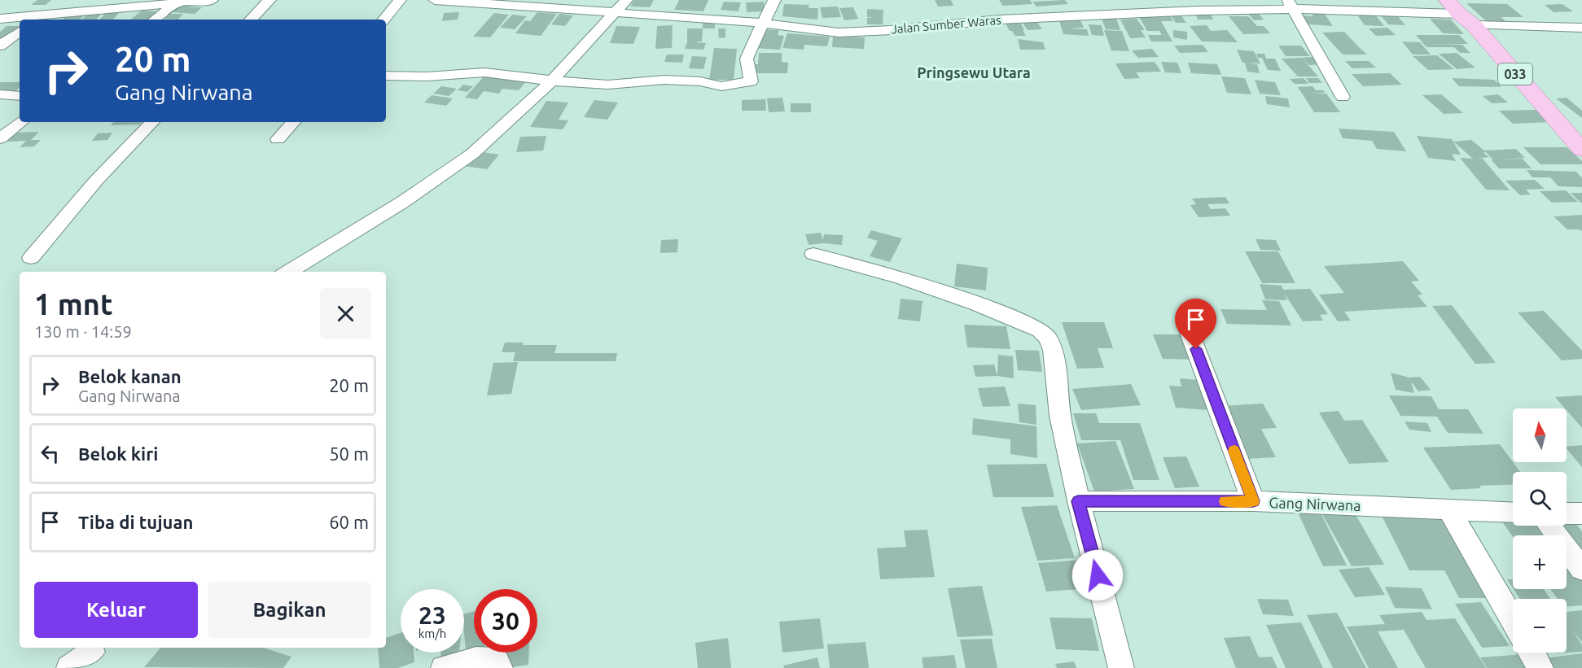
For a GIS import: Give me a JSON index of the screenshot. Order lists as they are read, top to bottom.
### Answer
{
  "streets": {
    "main road": ["033"],
    "street": ["Jalan Sumber Waras", "Gang Nirwana"]
  },
  "crossings": [
    ["Jalan Sumber Waras", "033"]
  ],
  "districts": ["Pringsewu Utara"],
  "north": "top",
  "page": {
    "turn": ["20 m", "Gang Nirwana"],
    "heading": ["1 mnt", "130 m · 14:59"],
    "list": [
      {
        "name": "Belok kanan",
        "note": "Gang Nirwana",
        "value": "20 m"
      },
      {
        "name": "Belok kiri",
        "value": "50 m"
      },
      {
        "name": "Tiba di tujuan",
        "value": "60 m"
      }
    ],
    "map_buttons": ["+", "−"],
    "buttons": ["Keluar", "Bagikan"],
    "speed": "23 km/h",
    "limit": "30"
  }
}
